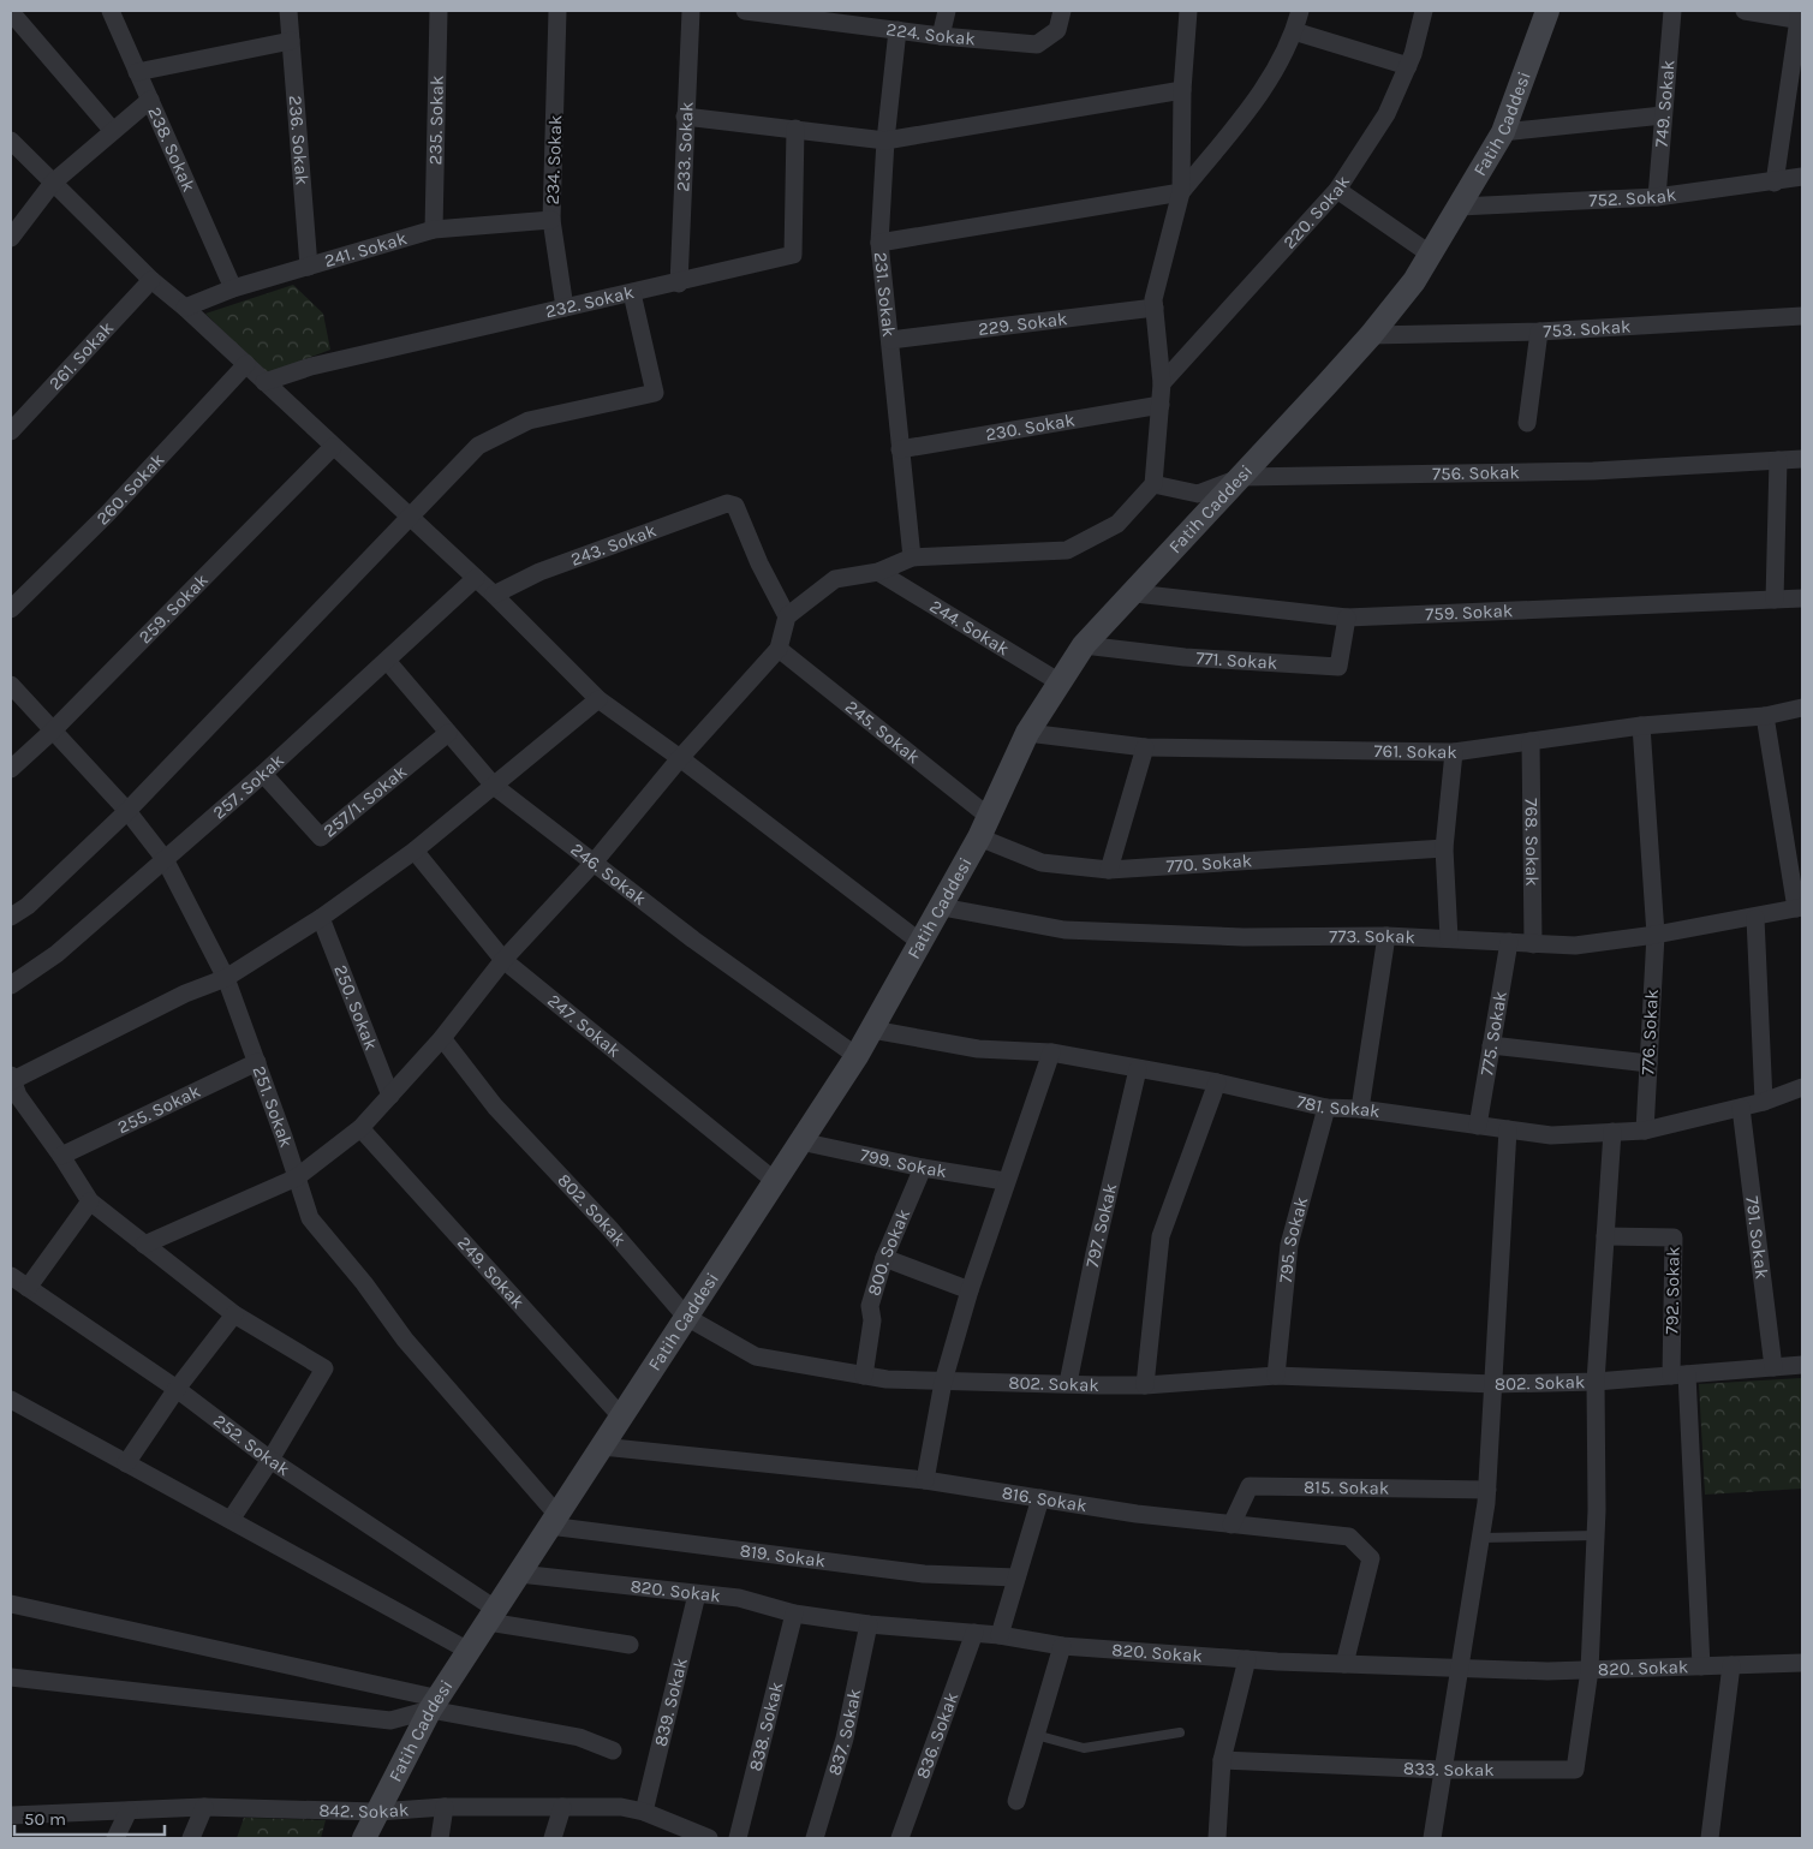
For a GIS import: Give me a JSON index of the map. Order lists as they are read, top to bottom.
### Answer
{
  "streets": {
    "main road": ["Fatih Caddesi"],
    "street": [
      "224. Sokak",
      "749. Sokak",
      "235. Sokak",
      "236. Sokak",
      "233. Sokak",
      "238. Sokak",
      "234. Sokak",
      "752. Sokak",
      "220. Sokak",
      "241. Sokak",
      "231. Sokak",
      "232. Sokak",
      "229. Sokak",
      "753. Sokak",
      "261. Sokak",
      "230. Sokak",
      "756. Sokak",
      "260. Sokak",
      "243. Sokak",
      "259. Sokak",
      "759. Sokak",
      "244. Sokak",
      "771. Sokak",
      "245. Sokak",
      "761. Sokak",
      "257. Sokak",
      "257/1. Sokak",
      "768. Sokak",
      "770. Sokak",
      "246. Sokak",
      "773. Sokak",
      "250. Sokak",
      "247. Sokak",
      "776. Sokak",
      "775. Sokak",
      "781. Sokak",
      "251. Sokak",
      "255. Sokak",
      "799. Sokak",
      "802. Sokak",
      "797. Sokak",
      "791. Sokak",
      "795. Sokak",
      "800. Sokak",
      "249. Sokak",
      "792. Sokak",
      "252. Sokak",
      "815. Sokak",
      "816. Sokak",
      "819. Sokak",
      "820. Sokak",
      "839. Sokak",
      "838. Sokak",
      "837. Sokak",
      "836. Sokak",
      "833. Sokak",
      "842. Sokak"
    ]
  },
  "crossings": [
    ["224. Sokak", "231. Sokak"],
    ["749. Sokak", "752. Sokak"],
    ["235. Sokak", "241. Sokak"],
    ["Fatih Caddesi", "752. Sokak"],
    ["Fatih Caddesi", "753. Sokak"],
    ["Fatih Caddesi", "756. Sokak"],
    ["Fatih Caddesi", "759. Sokak"],
    ["Fatih Caddesi", "244. Sokak"],
    ["Fatih Caddesi", "771. Sokak"],
    ["Fatih Caddesi", "245. Sokak"],
    ["Fatih Caddesi", "761. Sokak"],
    ["Fatih Caddesi", "770. Sokak"],
    ["Fatih Caddesi", "246. Sokak"],
    ["Fatih Caddesi", "773. Sokak"],
    ["Fatih Caddesi", "247. Sokak"],
    ["Fatih Caddesi", "781. Sokak"],
    ["Fatih Caddesi", "251. Sokak"],
    ["Fatih Caddesi", "799. Sokak"],
    ["Fatih Caddesi", "802. Sokak"],
    ["Fatih Caddesi", "249. Sokak"],
    ["Fatih Caddesi", "252. Sokak"],
    ["Fatih Caddesi", "816. Sokak"],
    ["Fatih Caddesi", "819. Sokak"],
    ["Fatih Caddesi", "820. Sokak"],
    ["Fatih Caddesi", "842. Sokak"],
    ["236. Sokak", "241. Sokak"],
    ["233. Sokak", "232. Sokak"],
    ["238. Sokak", "241. Sokak"],
    ["234. Sokak", "241. Sokak"],
    ["234. Sokak", "232. Sokak"],
    ["231. Sokak", "229. Sokak"],
    ["231. Sokak", "230. Sokak"],
    ["259. Sokak", "251. Sokak"],
    ["759. Sokak", "771. Sokak"],
    ["245. Sokak", "770. Sokak"],
    ["761. Sokak", "768. Sokak"],
    ["761. Sokak", "776. Sokak"],
    ["257. Sokak", "257/1. Sokak"],
    ["257. Sokak", "246. Sokak"],
    ["257. Sokak", "251. Sokak"],
    ["257/1. Sokak", "246. Sokak"],
    ["768. Sokak", "773. Sokak"],
    ["773. Sokak", "776. Sokak"],
    ["773. Sokak", "775. Sokak"],
    ["776. Sokak", "781. Sokak"],
    ["775. Sokak", "781. Sokak"],
    ["781. Sokak", "797. Sokak"],
    ["781. Sokak", "791. Sokak"],
    ["781. Sokak", "795. Sokak"],
    ["251. Sokak", "255. Sokak"],
    ["251. Sokak", "819. Sokak"],
    ["799. Sokak", "800. Sokak"],
    ["802. Sokak", "797. Sokak"],
    ["802. Sokak", "791. Sokak"],
    ["802. Sokak", "795. Sokak"],
    ["802. Sokak", "800. Sokak"],
    ["802. Sokak", "792. Sokak"],
    ["815. Sokak", "816. Sokak"],
    ["816. Sokak", "820. Sokak"],
    ["820. Sokak", "839. Sokak"],
    ["820. Sokak", "838. Sokak"],
    ["820. Sokak", "837. Sokak"],
    ["820. Sokak", "836. Sokak"],
    ["820. Sokak", "833. Sokak"],
    ["839. Sokak", "842. Sokak"]
  ],
  "scale_bar": "50 m"
}
